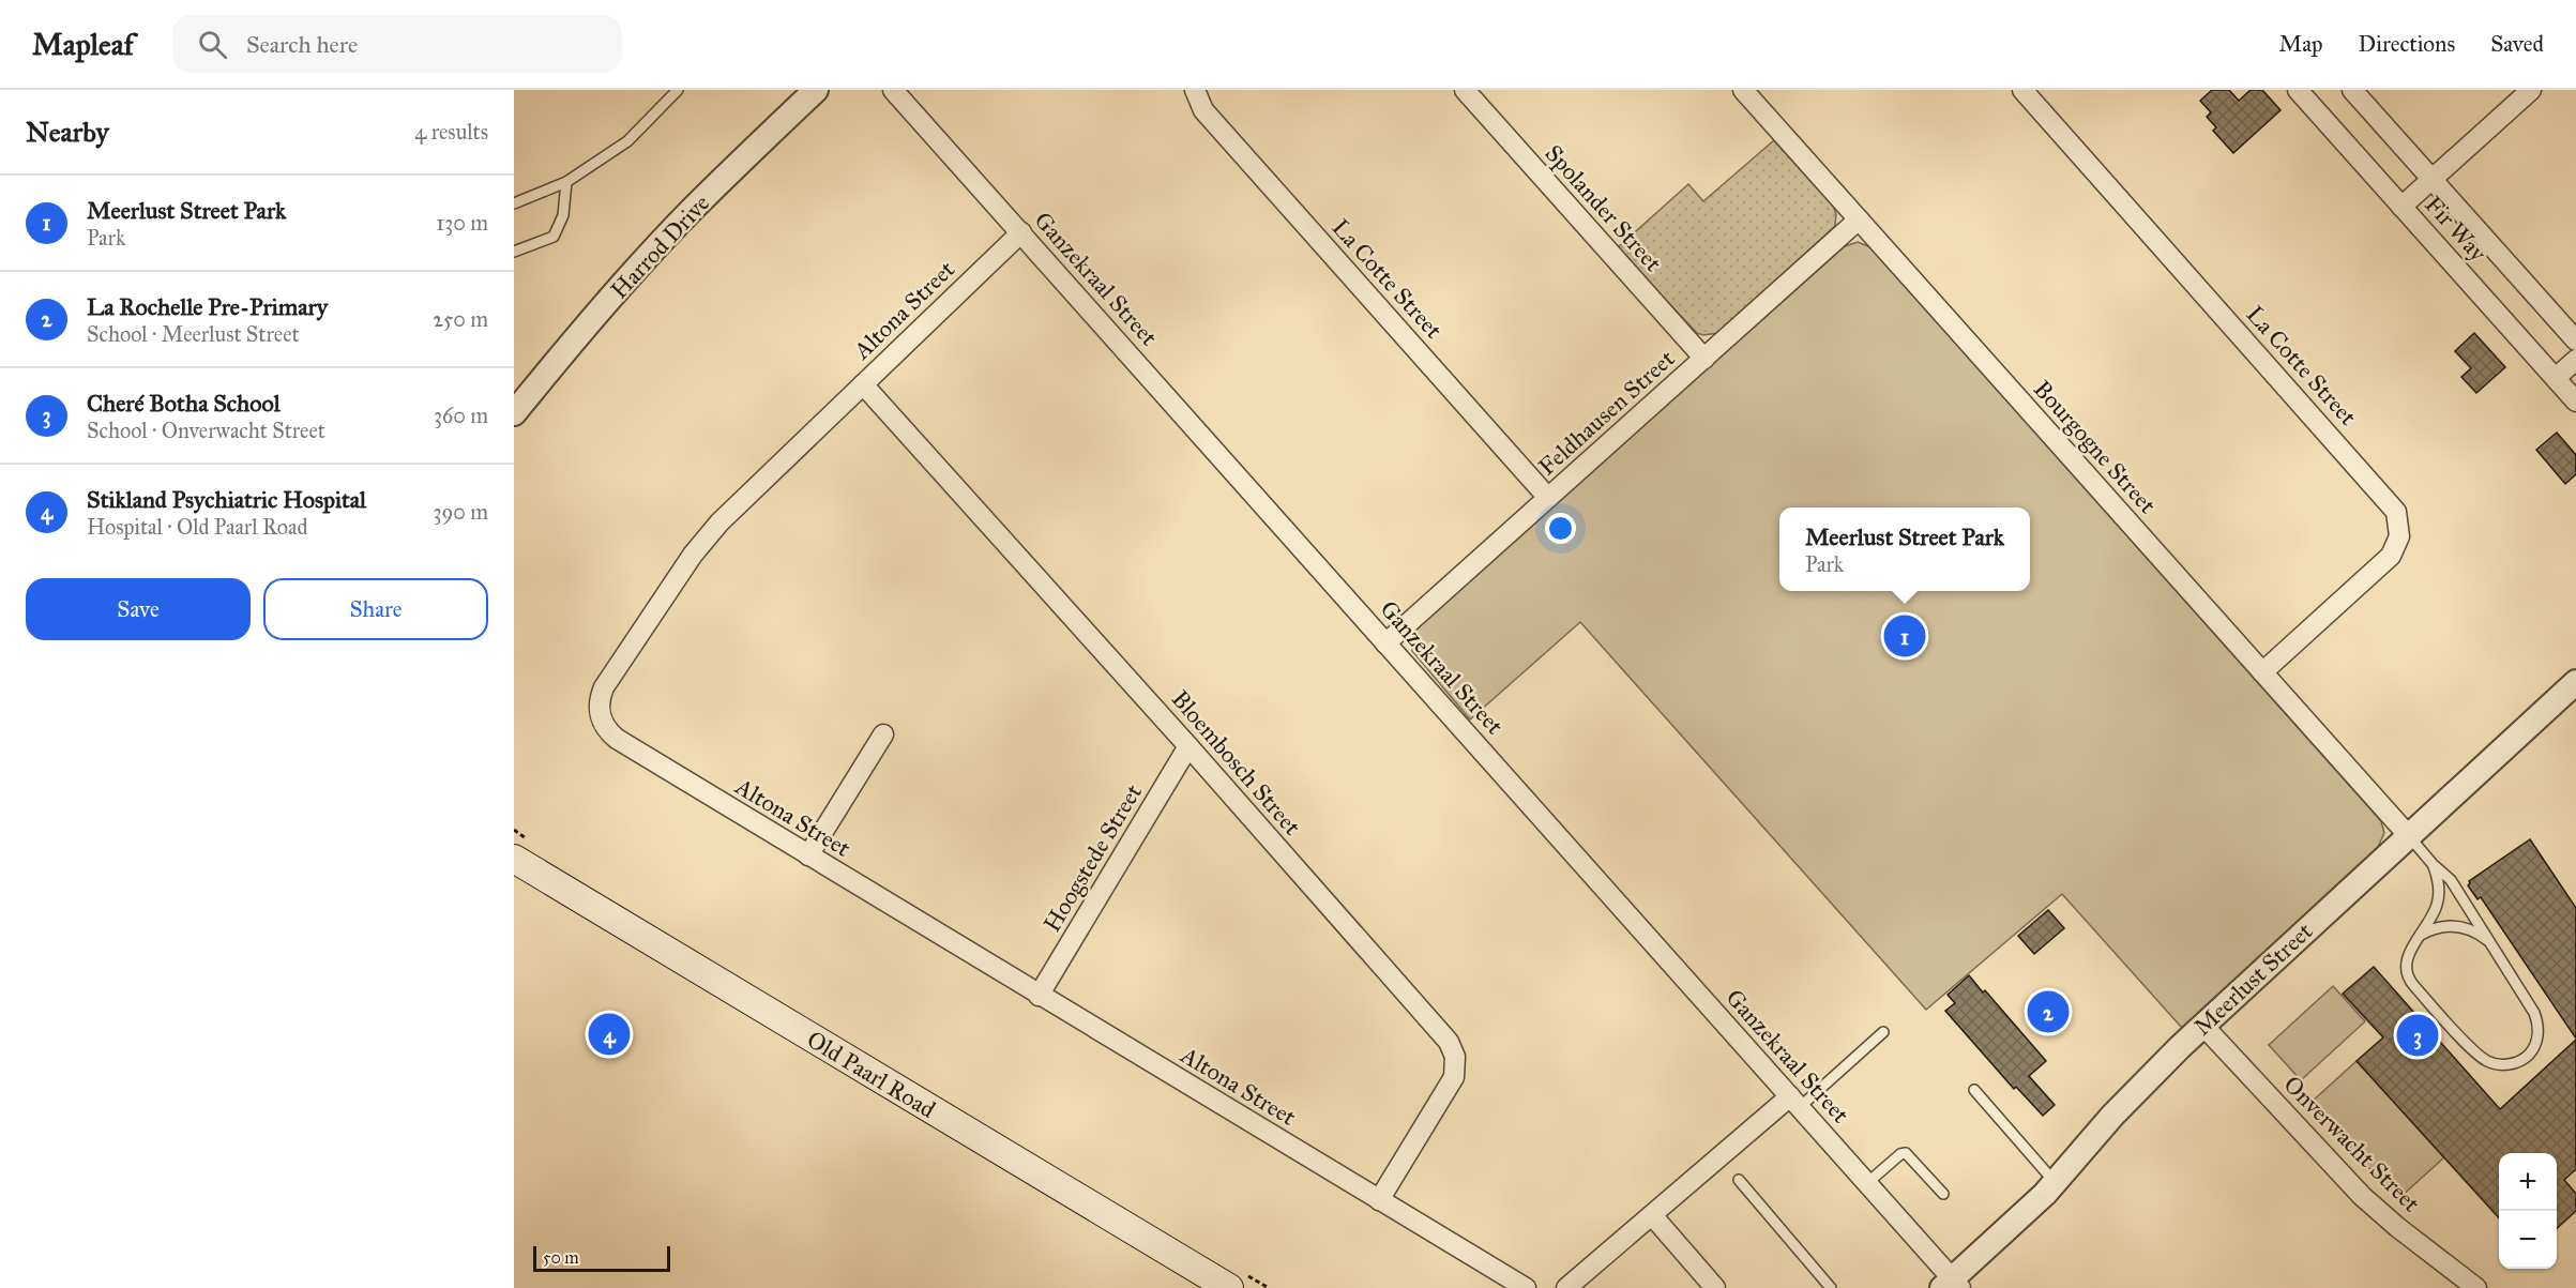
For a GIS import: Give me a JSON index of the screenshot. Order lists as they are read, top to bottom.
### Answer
{
  "streets": {
    "main road": ["Old Paarl Road"],
    "street": [
      "Spolander Street",
      "Fir Way",
      "Harrod Drive",
      "Ganzekraal Street",
      "La Cotte Street",
      "Altona Street",
      "Feldhausen Street",
      "Bourgogne Street",
      "Bloembosch Street",
      "Hoogstede Street",
      "Meerlust Street",
      "Onverwacht Street"
    ]
  },
  "crossings": [
    ["Spolander Street", "Feldhausen Street"],
    ["Ganzekraal Street", "Altona Street"],
    ["Ganzekraal Street", "Feldhausen Street"],
    ["Ganzekraal Street", "Meerlust Street"],
    ["La Cotte Street", "Feldhausen Street"],
    ["La Cotte Street", "Bourgogne Street"],
    ["Altona Street", "Bloembosch Street"],
    ["Altona Street", "Hoogstede Street"],
    ["Feldhausen Street", "Bourgogne Street"],
    ["Bourgogne Street", "Meerlust Street"],
    ["Bloembosch Street", "Hoogstede Street"],
    ["Meerlust Street", "Onverwacht Street"]
  ],
  "scale_bar": "50 m",
  "page": {
    "header": "Mapleaf",
    "search": "Search here",
    "nav": ["Map", "Directions", "Saved"],
    "heading": ["Nearby", "4 results"],
    "list": [
      {
        "mark": "1",
        "name": "Meerlust Street Park",
        "note": "Park",
        "value": "130 m"
      },
      {
        "mark": "2",
        "name": "La Rochelle Pre-Primary",
        "note": "School · Meerlust Street",
        "value": "250 m"
      },
      {
        "mark": "3",
        "name": "Cheré Botha School",
        "note": "School · Onverwacht Street",
        "value": "360 m"
      },
      {
        "mark": "4",
        "name": "Stikland Psychiatric Hospital",
        "note": "Hospital · Old Paarl Road",
        "value": "390 m"
      }
    ],
    "popup": ["Meerlust Street Park", "Park"],
    "buttons": ["Save", "Share"],
    "pins": [
      "1",
      "2",
      "4",
      "3"
    ],
    "map_buttons": ["+", "−"],
    "scale": "50 m"
  }
}
